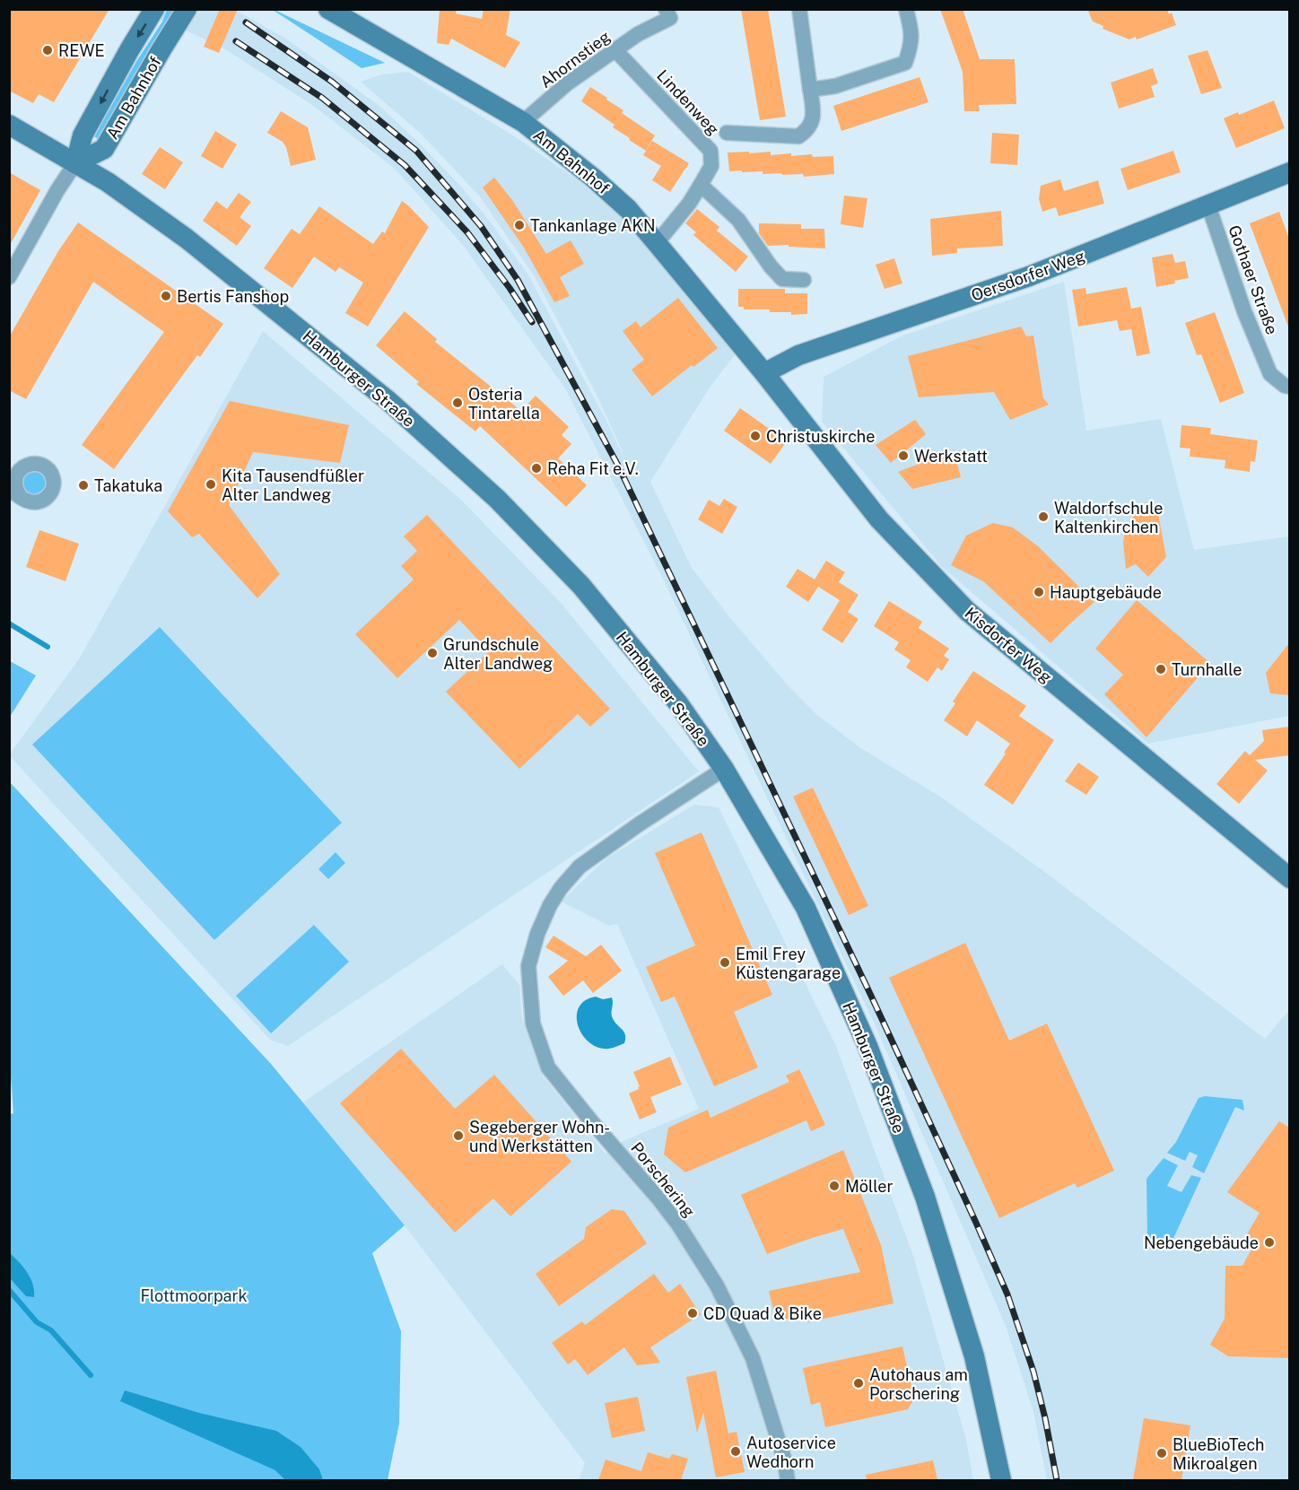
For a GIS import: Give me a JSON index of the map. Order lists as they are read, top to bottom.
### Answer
{
  "streets": {
    "street": [
      "Ahornstieg",
      "Am Bahnhof",
      "Lindenweg",
      "Oersdorfer Weg",
      "Gothaer Straße",
      "Hamburger Straße",
      "Kisdorfer Weg",
      "Porschering"
    ]
  },
  "crossings": [
    ["Ahornstieg", "Am Bahnhof"],
    ["Ahornstieg", "Lindenweg"],
    ["Am Bahnhof", "Lindenweg"],
    ["Am Bahnhof", "Oersdorfer Weg"],
    ["Am Bahnhof", "Hamburger Straße"],
    ["Am Bahnhof", "Kisdorfer Weg"],
    ["Oersdorfer Weg", "Gothaer Straße"],
    ["Oersdorfer Weg", "Kisdorfer Weg"],
    ["Hamburger Straße", "Porschering"]
  ],
  "parks": ["Flottmoorpark"],
  "places": [
    "REWE",
    "Tankanlage AKN",
    "Bertis Fanshop",
    "Osteria Tintarella",
    "Christuskirche",
    "Werkstatt",
    "Reha Fit e.V.",
    "Kita Tausendfüßler Alter Landweg",
    "Takatuka",
    "Waldorfschule Kaltenkirchen",
    "Hauptgebäude",
    "Grundschule Alter Landweg",
    "Turnhalle",
    "Emil Frey Küstengarage",
    "Segeberger Wohn- und Werkstätten",
    "Möller",
    "Nebengebäude",
    "CD Quad & Bike",
    "Autohaus am Porschering",
    "Autoservice Wedhorn",
    "BlueBioTech Mikroalgen"
  ]
}
